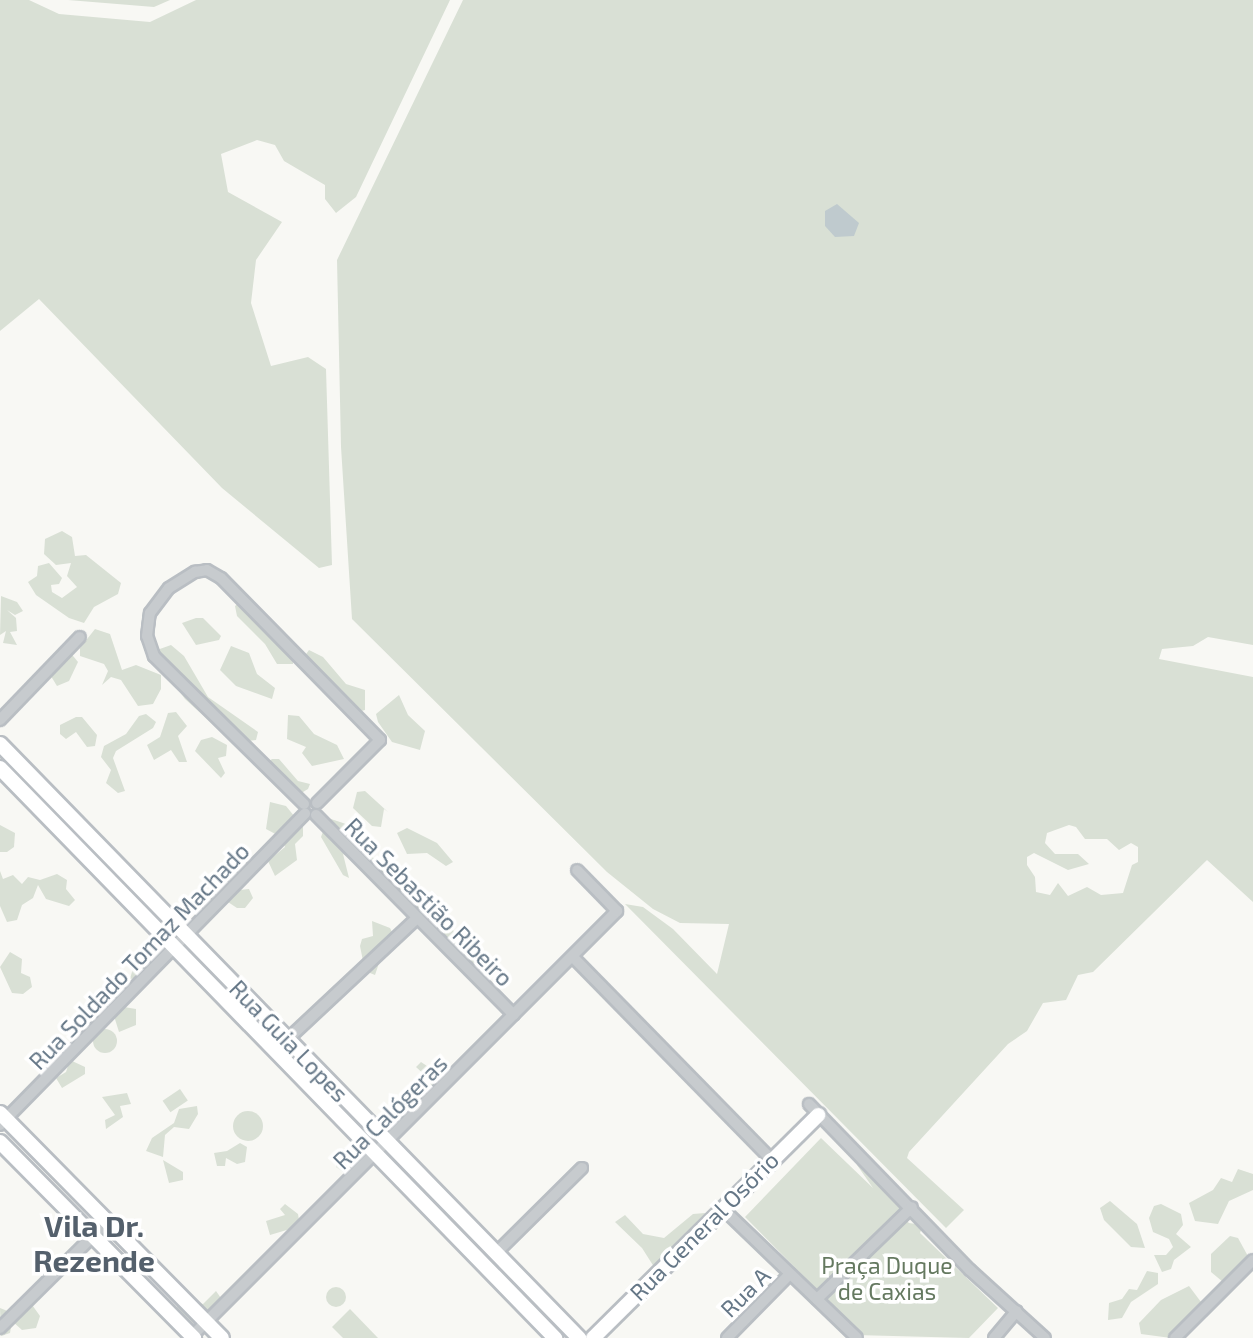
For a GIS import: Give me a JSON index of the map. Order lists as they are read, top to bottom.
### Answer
{
  "streets": {
    "main road": ["Rua Guia Lopes", "Rua General Osório"],
    "street": [
      "Rua Sebastião Ribeiro",
      "Rua Soldado Tomaz Machado",
      "Rua Calógeras",
      "Rua A"
    ]
  },
  "crossings": [
    ["Rua Sebastião Ribeiro", "Rua Calógeras"],
    ["Rua Soldado Tomaz Machado", "Rua Guia Lopes"],
    ["Rua Guia Lopes", "Rua Calógeras"]
  ],
  "districts": ["Vila Dr. Rezende"],
  "parks": ["Praça Duque de Caxias"]
}
